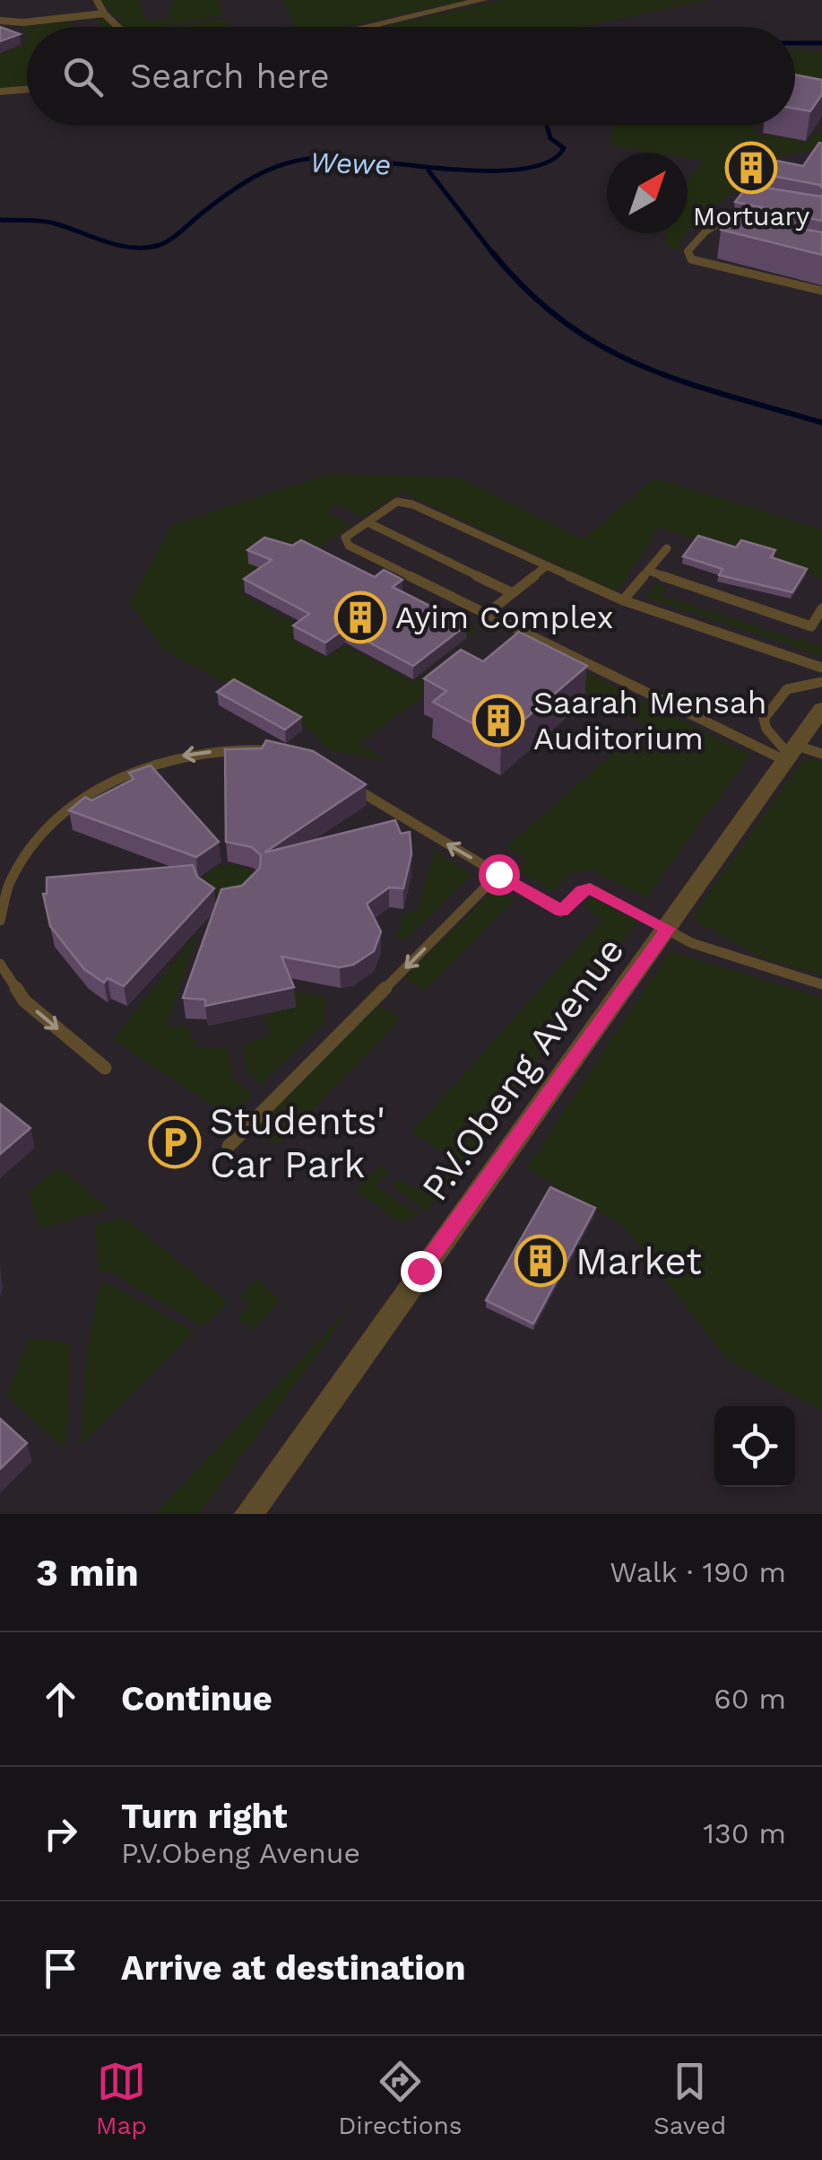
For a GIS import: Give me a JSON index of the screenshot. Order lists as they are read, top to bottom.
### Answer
{
  "streets": {
    "street": ["P.V.Obeng Avenue"]
  },
  "water": ["Wewe"],
  "places": {
    "building": [
      "Mortuary",
      "Ayim Complex",
      "Saarah Mensah Auditorium",
      "Market"
    ],
    "parking": ["Students' Car Park"]
  },
  "north": "top right",
  "page": {
    "search": "Search here",
    "heading": ["3 min", "Walk · 190 m"],
    "list": [
      ["Continue", "60 m"],
      ["Turn right", "P.V.Obeng Avenue", "130 m"],
      "Arrive at destination"
    ],
    "nav": ["Map", "Directions", "Saved"]
  }
}
